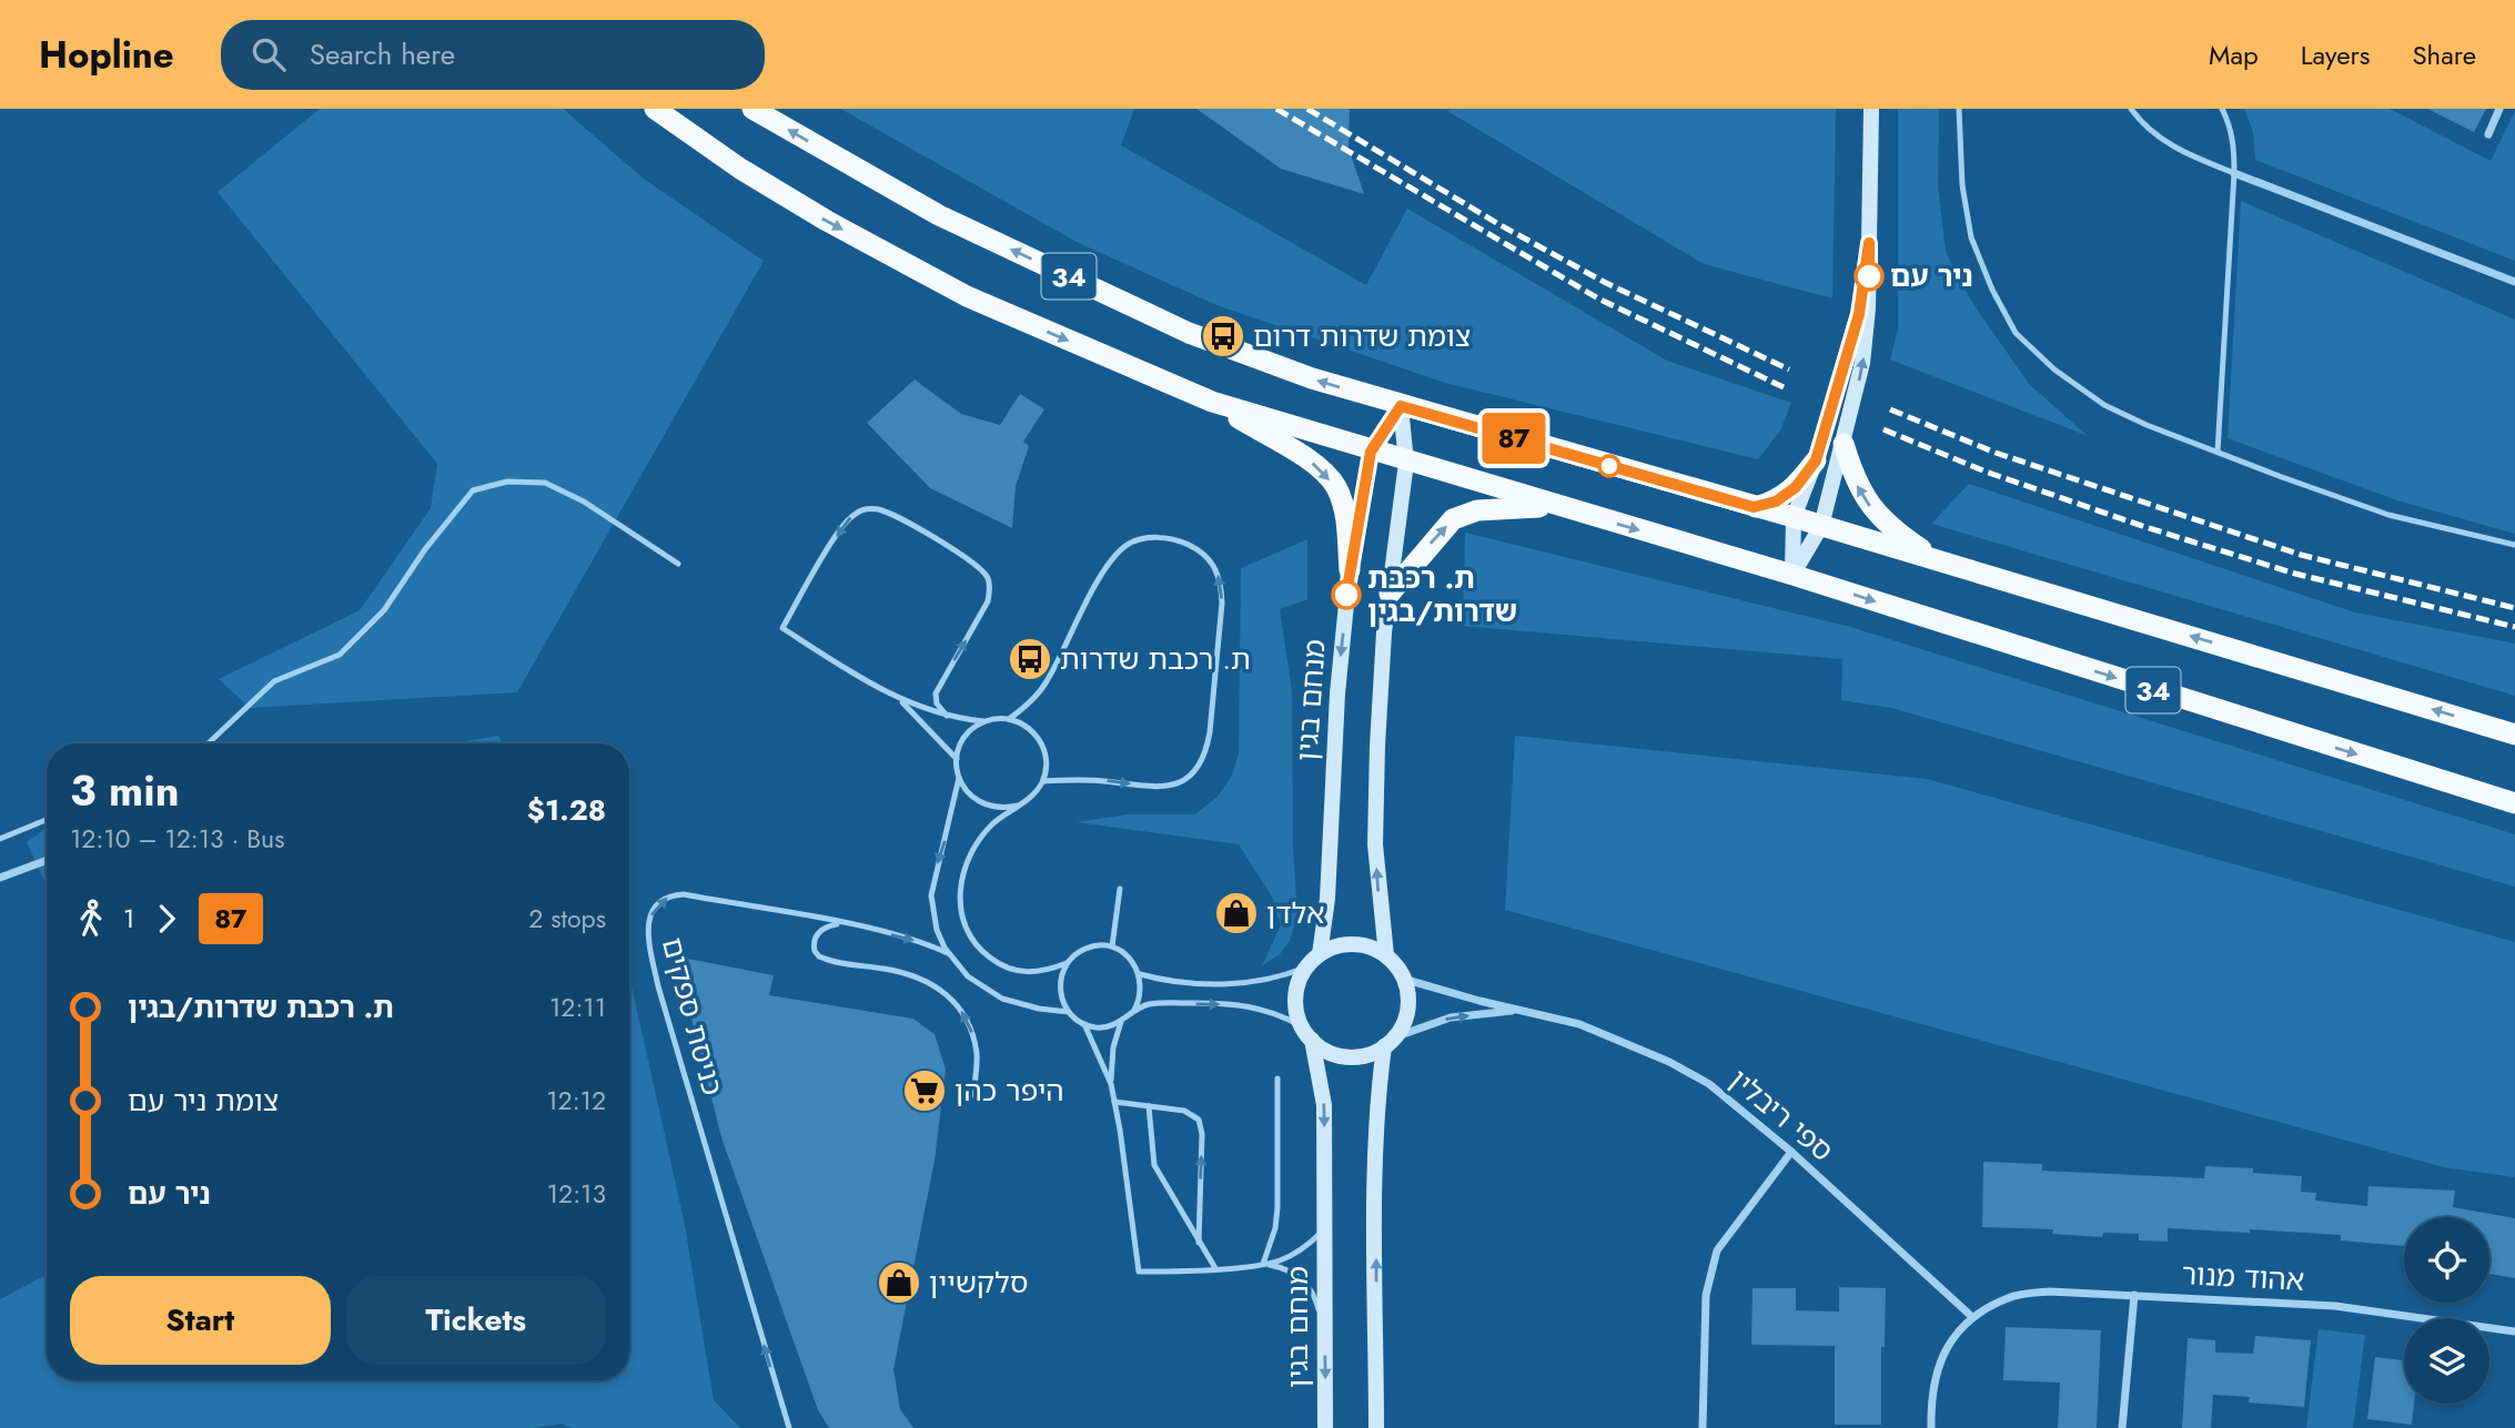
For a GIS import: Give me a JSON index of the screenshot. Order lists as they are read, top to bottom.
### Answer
{
  "streets": {
    "highway": ["34"],
    "main road": ["מנחם בגין"],
    "street": ["ספי ריבלין", "אהוד מנור"],
    "lane": ["כניסת ספקים"]
  },
  "crossings": [
    ["34", "מנחם בגין"],
    ["מנחם בגין", "ספי ריבלין"],
    ["ספי ריבלין", "אהוד מנור"]
  ],
  "places": {
    "other": ["ניר עם", "ת. רכבת שדרות/בגין"],
    "bus stop": ["צומת שדרות דרום", "ת. רכבת שדרות"],
    "shop": ["אלדן", "סלקשיין"],
    "supermarket": ["היפר כהן"]
  },
  "lines": ["bus line 87"],
  "page": {
    "header": "Hopline",
    "search": "Search here",
    "nav": ["Map", "Layers", "Share"],
    "on_map": "87",
    "heading": ["3 min", "12:10 – 12:13 · Bus", "$1.28"],
    "legs": ["1", "87", "2 stops"],
    "list": [
      {
        "name": "ת. רכבת שדרות/בגין",
        "value": "12:11"
      },
      {
        "name": "צומת ניר עם",
        "value": "12:12"
      },
      {
        "name": "ניר עם",
        "value": "12:13"
      }
    ],
    "buttons": ["Start", "Tickets"]
  }
}
